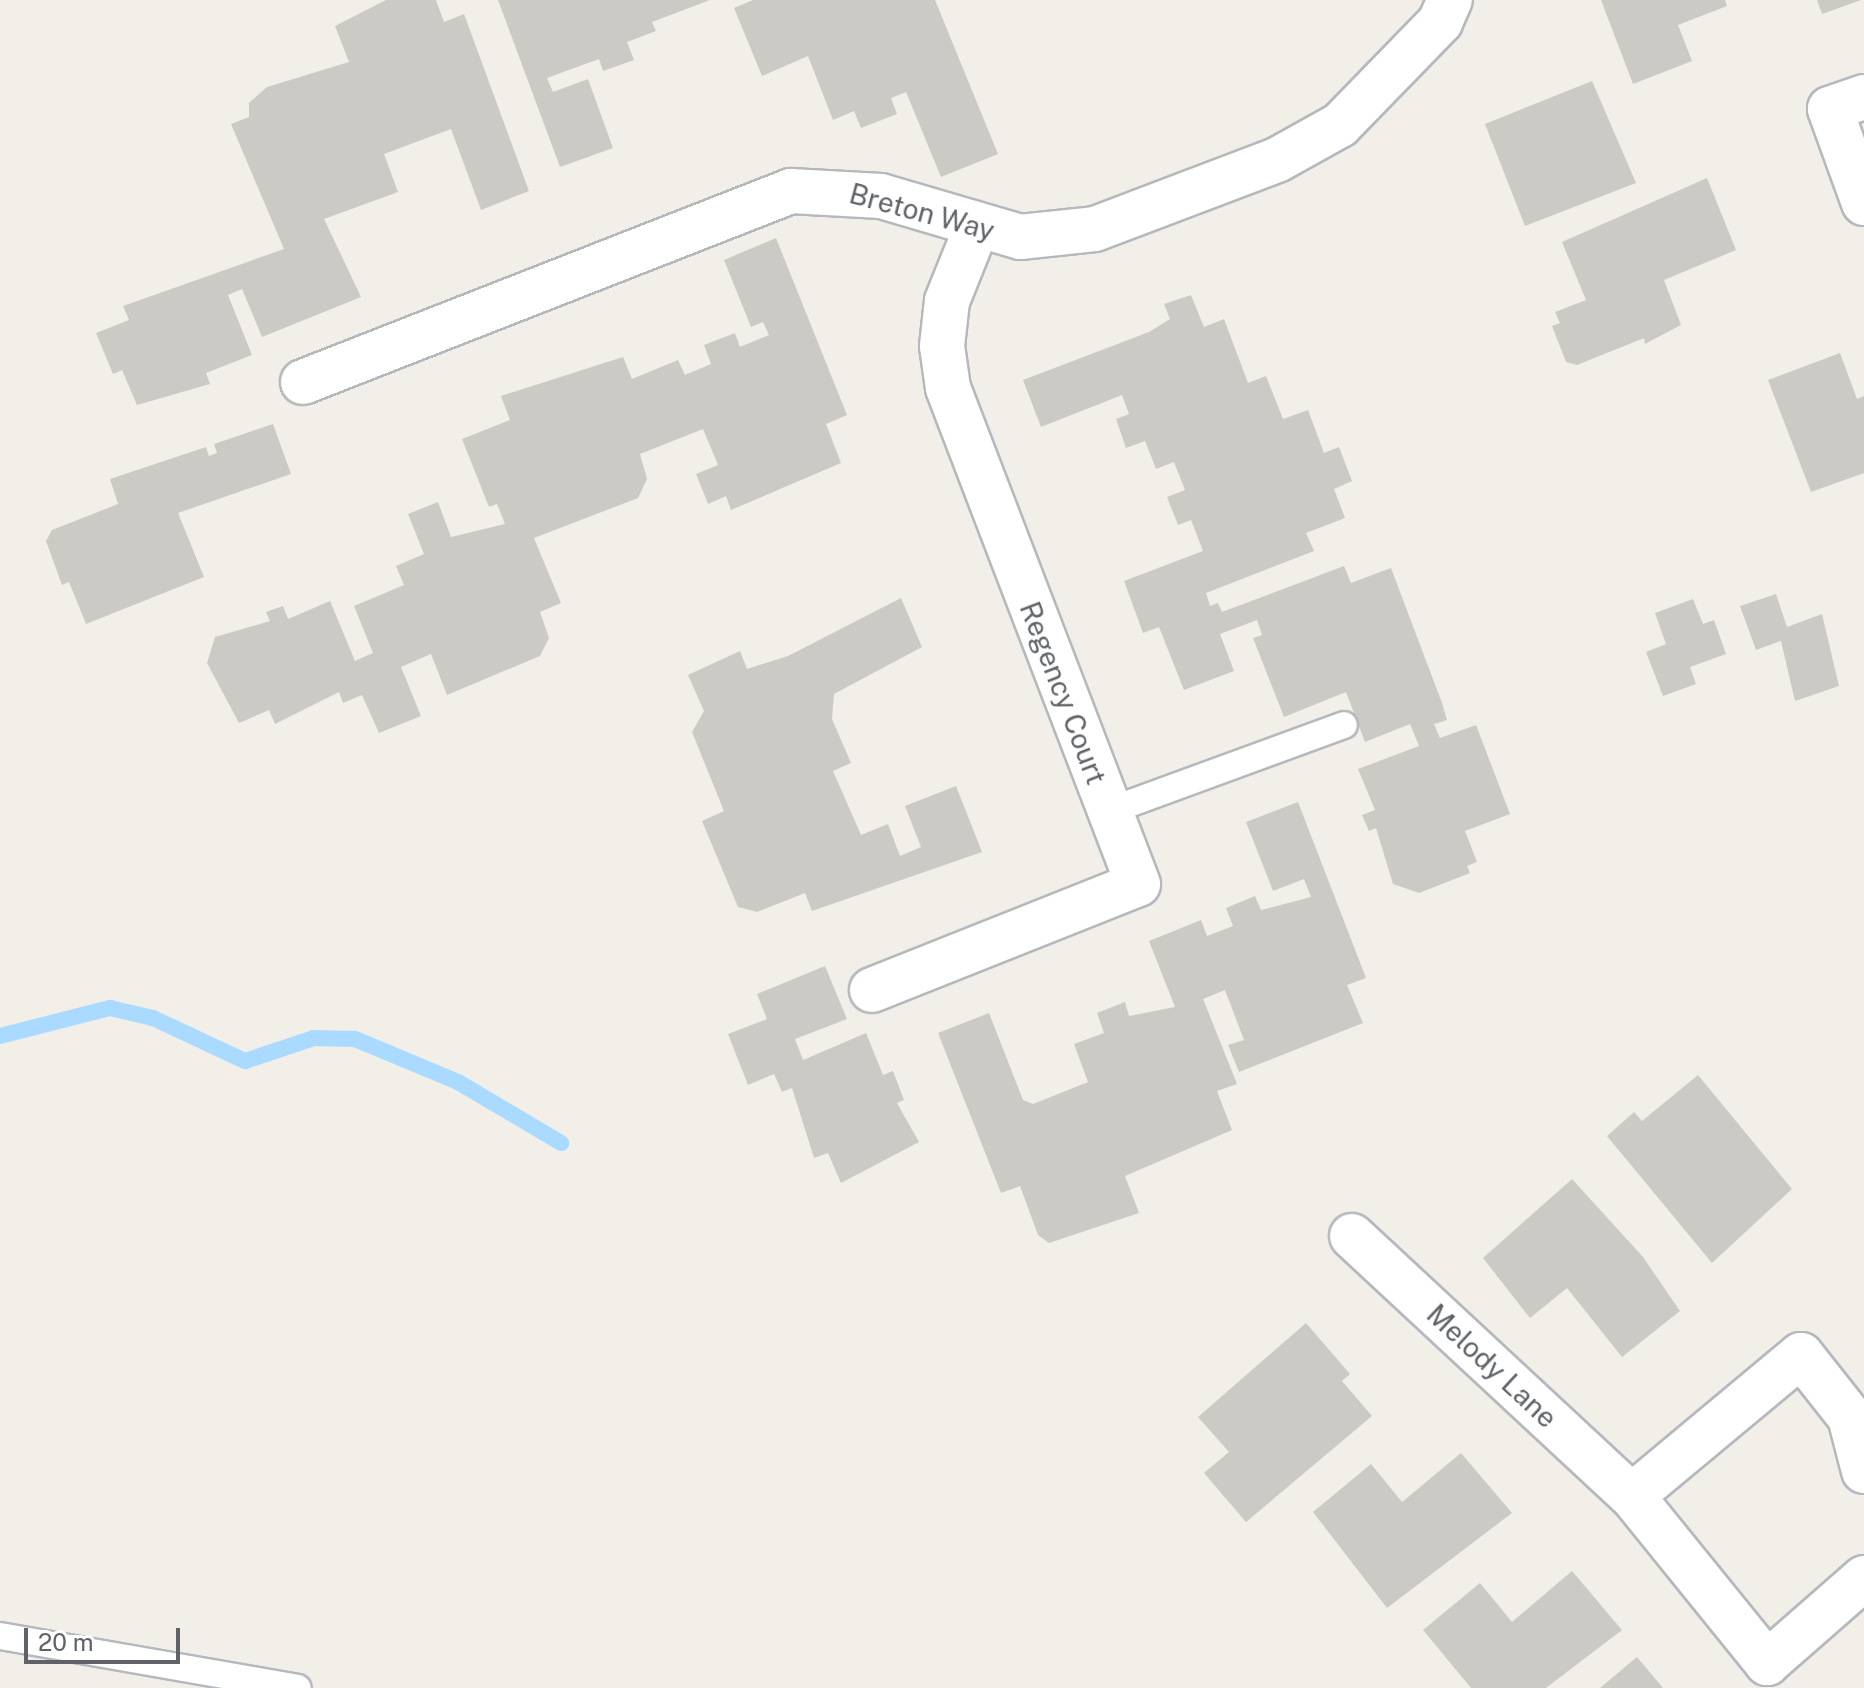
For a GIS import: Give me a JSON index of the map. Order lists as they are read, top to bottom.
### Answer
{
  "streets": {
    "street": ["Breton Way", "Regency Court", "Melody Lane"]
  },
  "crossings": [
    ["Breton Way", "Regency Court"]
  ],
  "scale_bar": "20 m"
}
